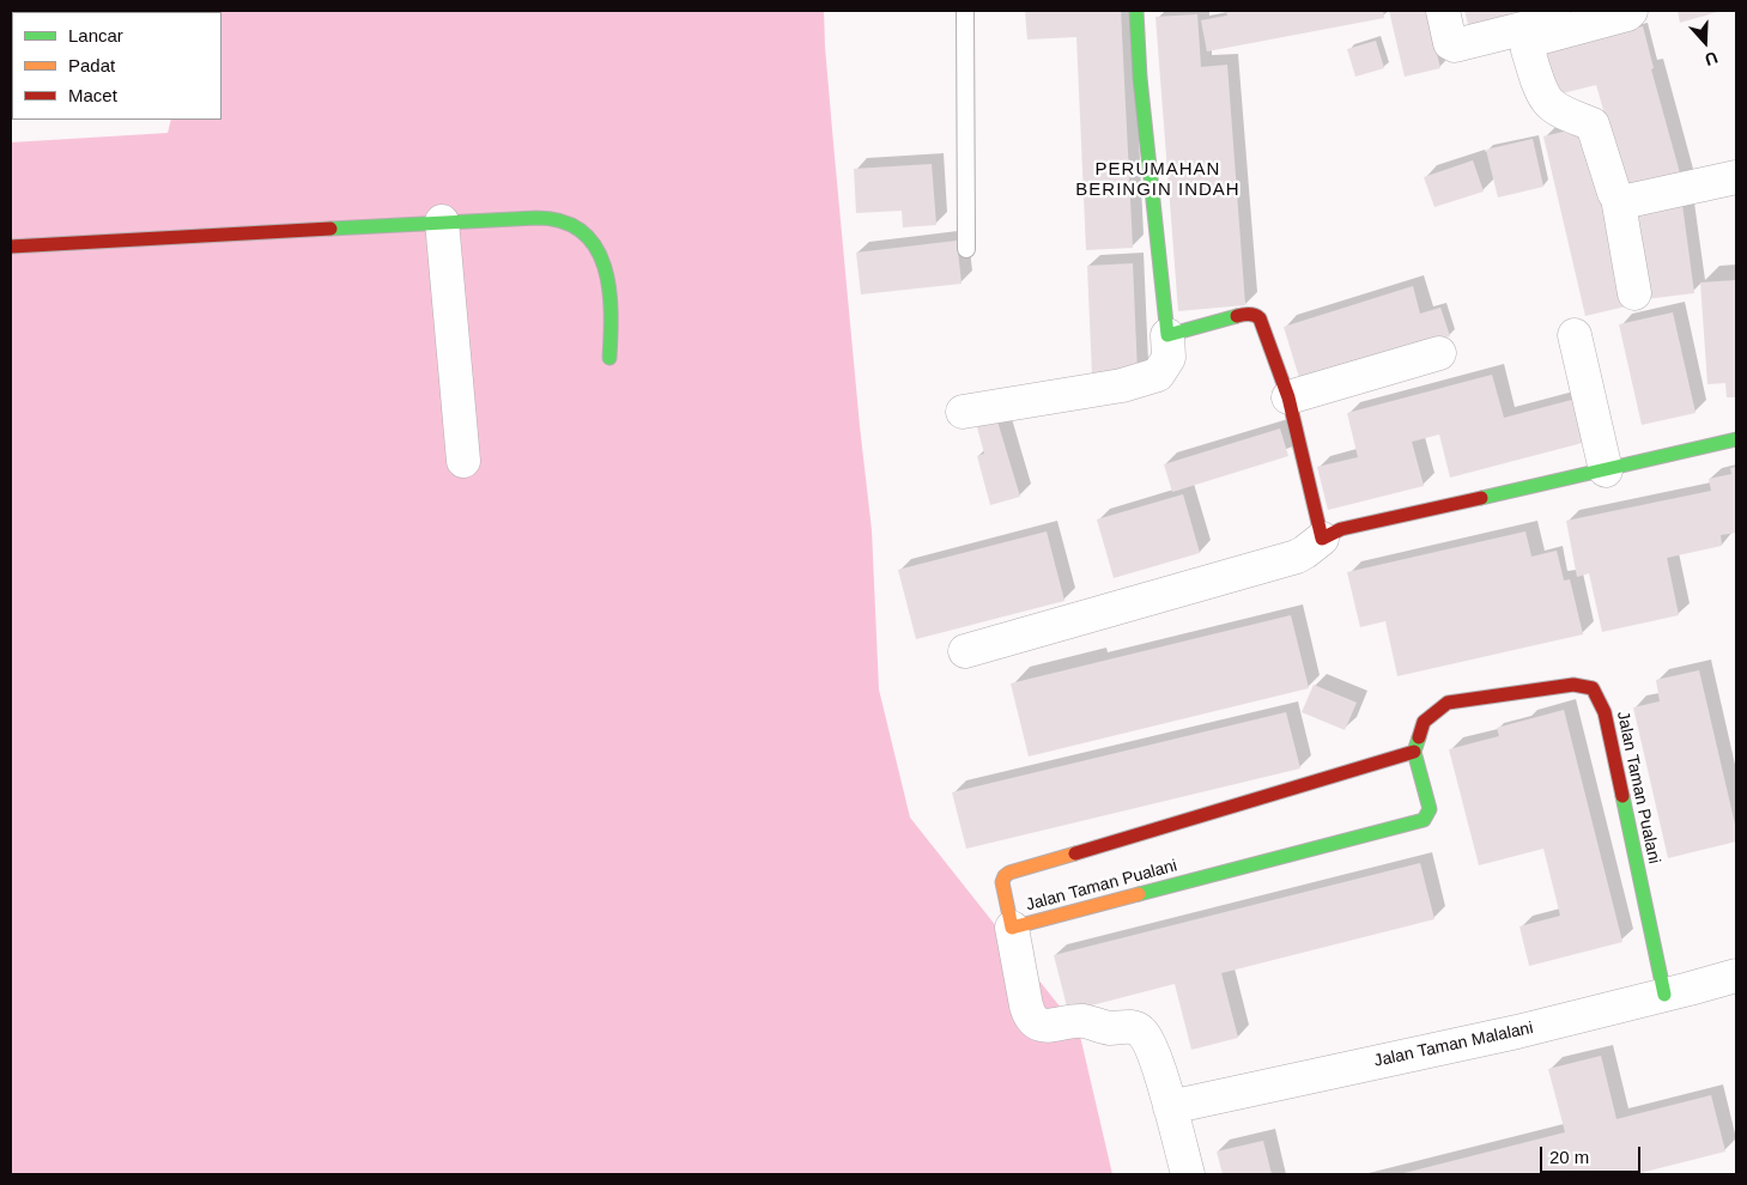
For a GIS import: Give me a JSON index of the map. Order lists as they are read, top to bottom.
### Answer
{
  "streets": {
    "street": ["Jalan Taman Pualani", "Jalan Taman Malalani"]
  },
  "crossings": [
    ["Jalan Taman Pualani", "Jalan Taman Malalani"]
  ],
  "districts": ["PERUMAHAN BERINGIN INDAH"],
  "legend": ["Lancar", "Padat", "Macet"],
  "scale_bar": "20 m",
  "north": "bottom"
}
